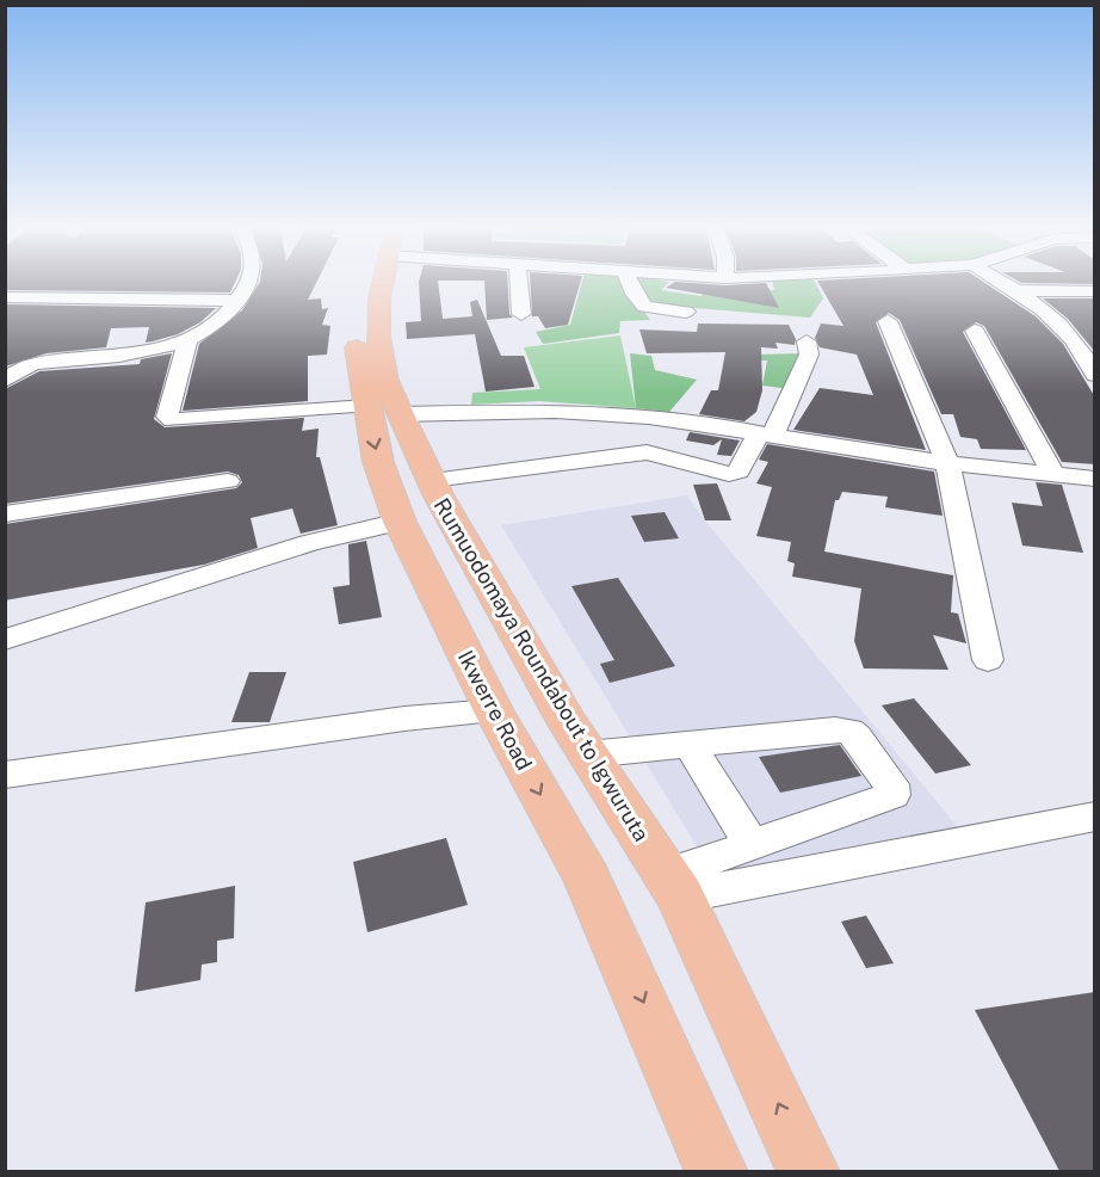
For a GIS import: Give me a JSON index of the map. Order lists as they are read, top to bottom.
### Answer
{
  "streets": {
    "main road": ["Rumuodomaya Roundabout to Igwuruta", "Ikwerre Road"]
  },
  "crossings": [
    ["Rumuodomaya Roundabout to Igwuruta", "Ikwerre Road"]
  ],
  "one_way": ["Rumuodomaya Roundabout to Igwuruta", "Ikwerre Road"]
}
